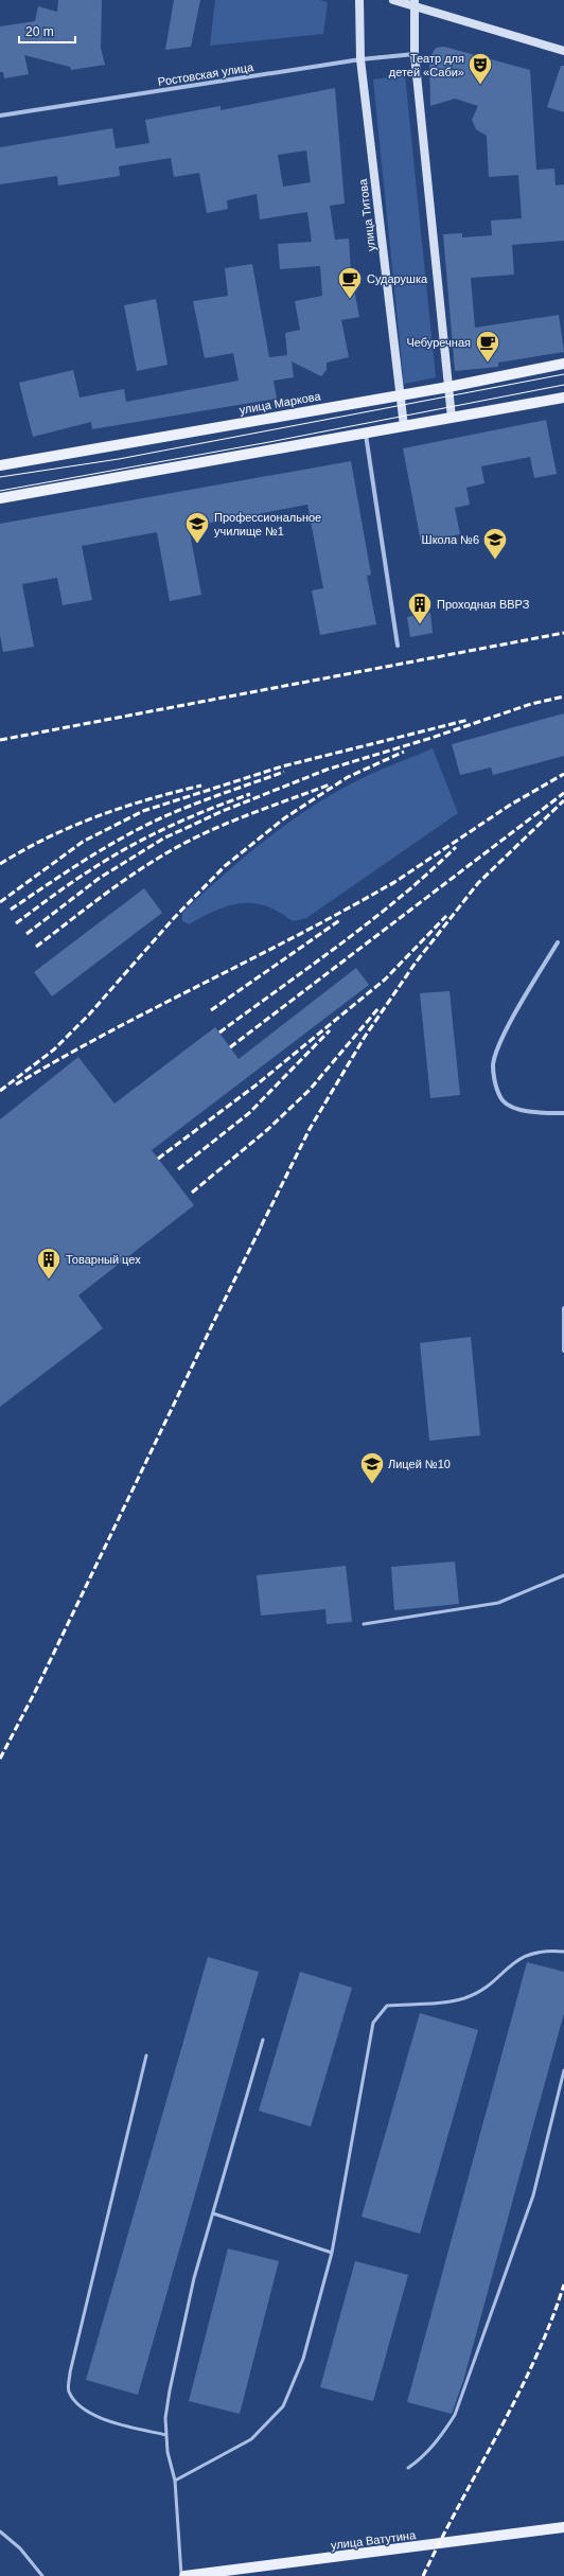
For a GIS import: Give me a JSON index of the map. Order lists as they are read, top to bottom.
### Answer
{
  "streets": {
    "main road": ["улица Маркова", "улица Ватутина"],
    "street": ["Ростовская улица", "улица Титова"]
  },
  "crossings": [
    ["Ростовская улица", "улица Титова"],
    ["улица Титова", "улица Маркова"]
  ],
  "places": {
    "theatre": ["Театр для детей «Саби»"],
    "cafe": ["Сударушка", "Чебуречная"],
    "school or university": ["Профессиональное училище №1", "Школа №6", "Лицей №10"],
    "building": ["Проходная ВВРЗ", "Товарный цех"]
  },
  "scale_bar": "20 m"
}
